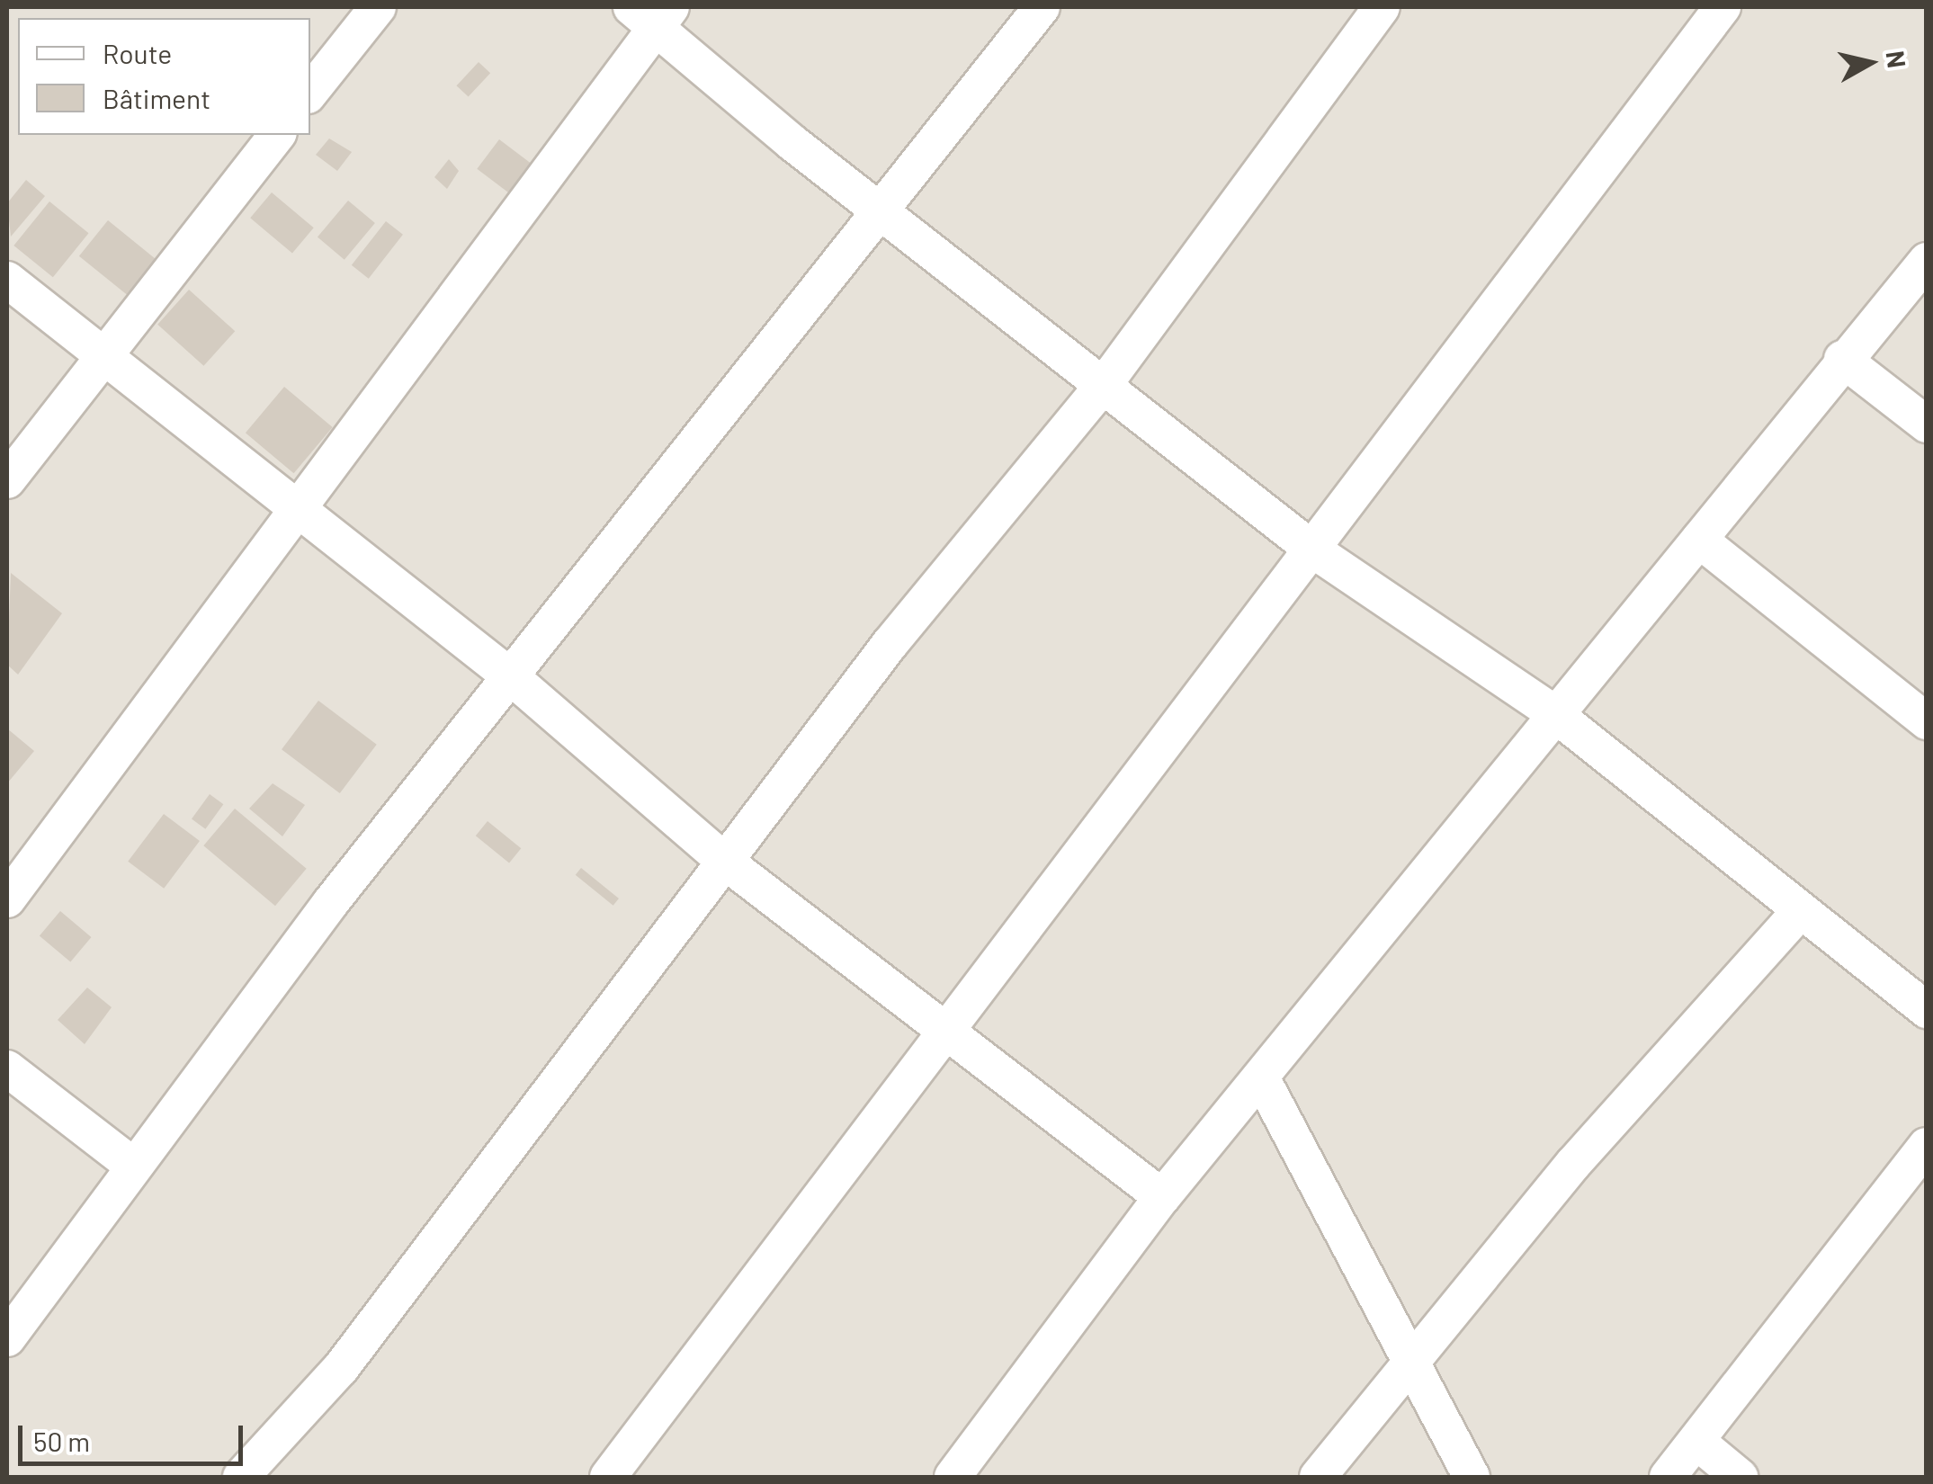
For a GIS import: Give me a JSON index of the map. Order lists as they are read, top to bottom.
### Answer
{
  "legend": ["Route", "Bâtiment"],
  "scale_bar": "50 m",
  "north": "right"
}
